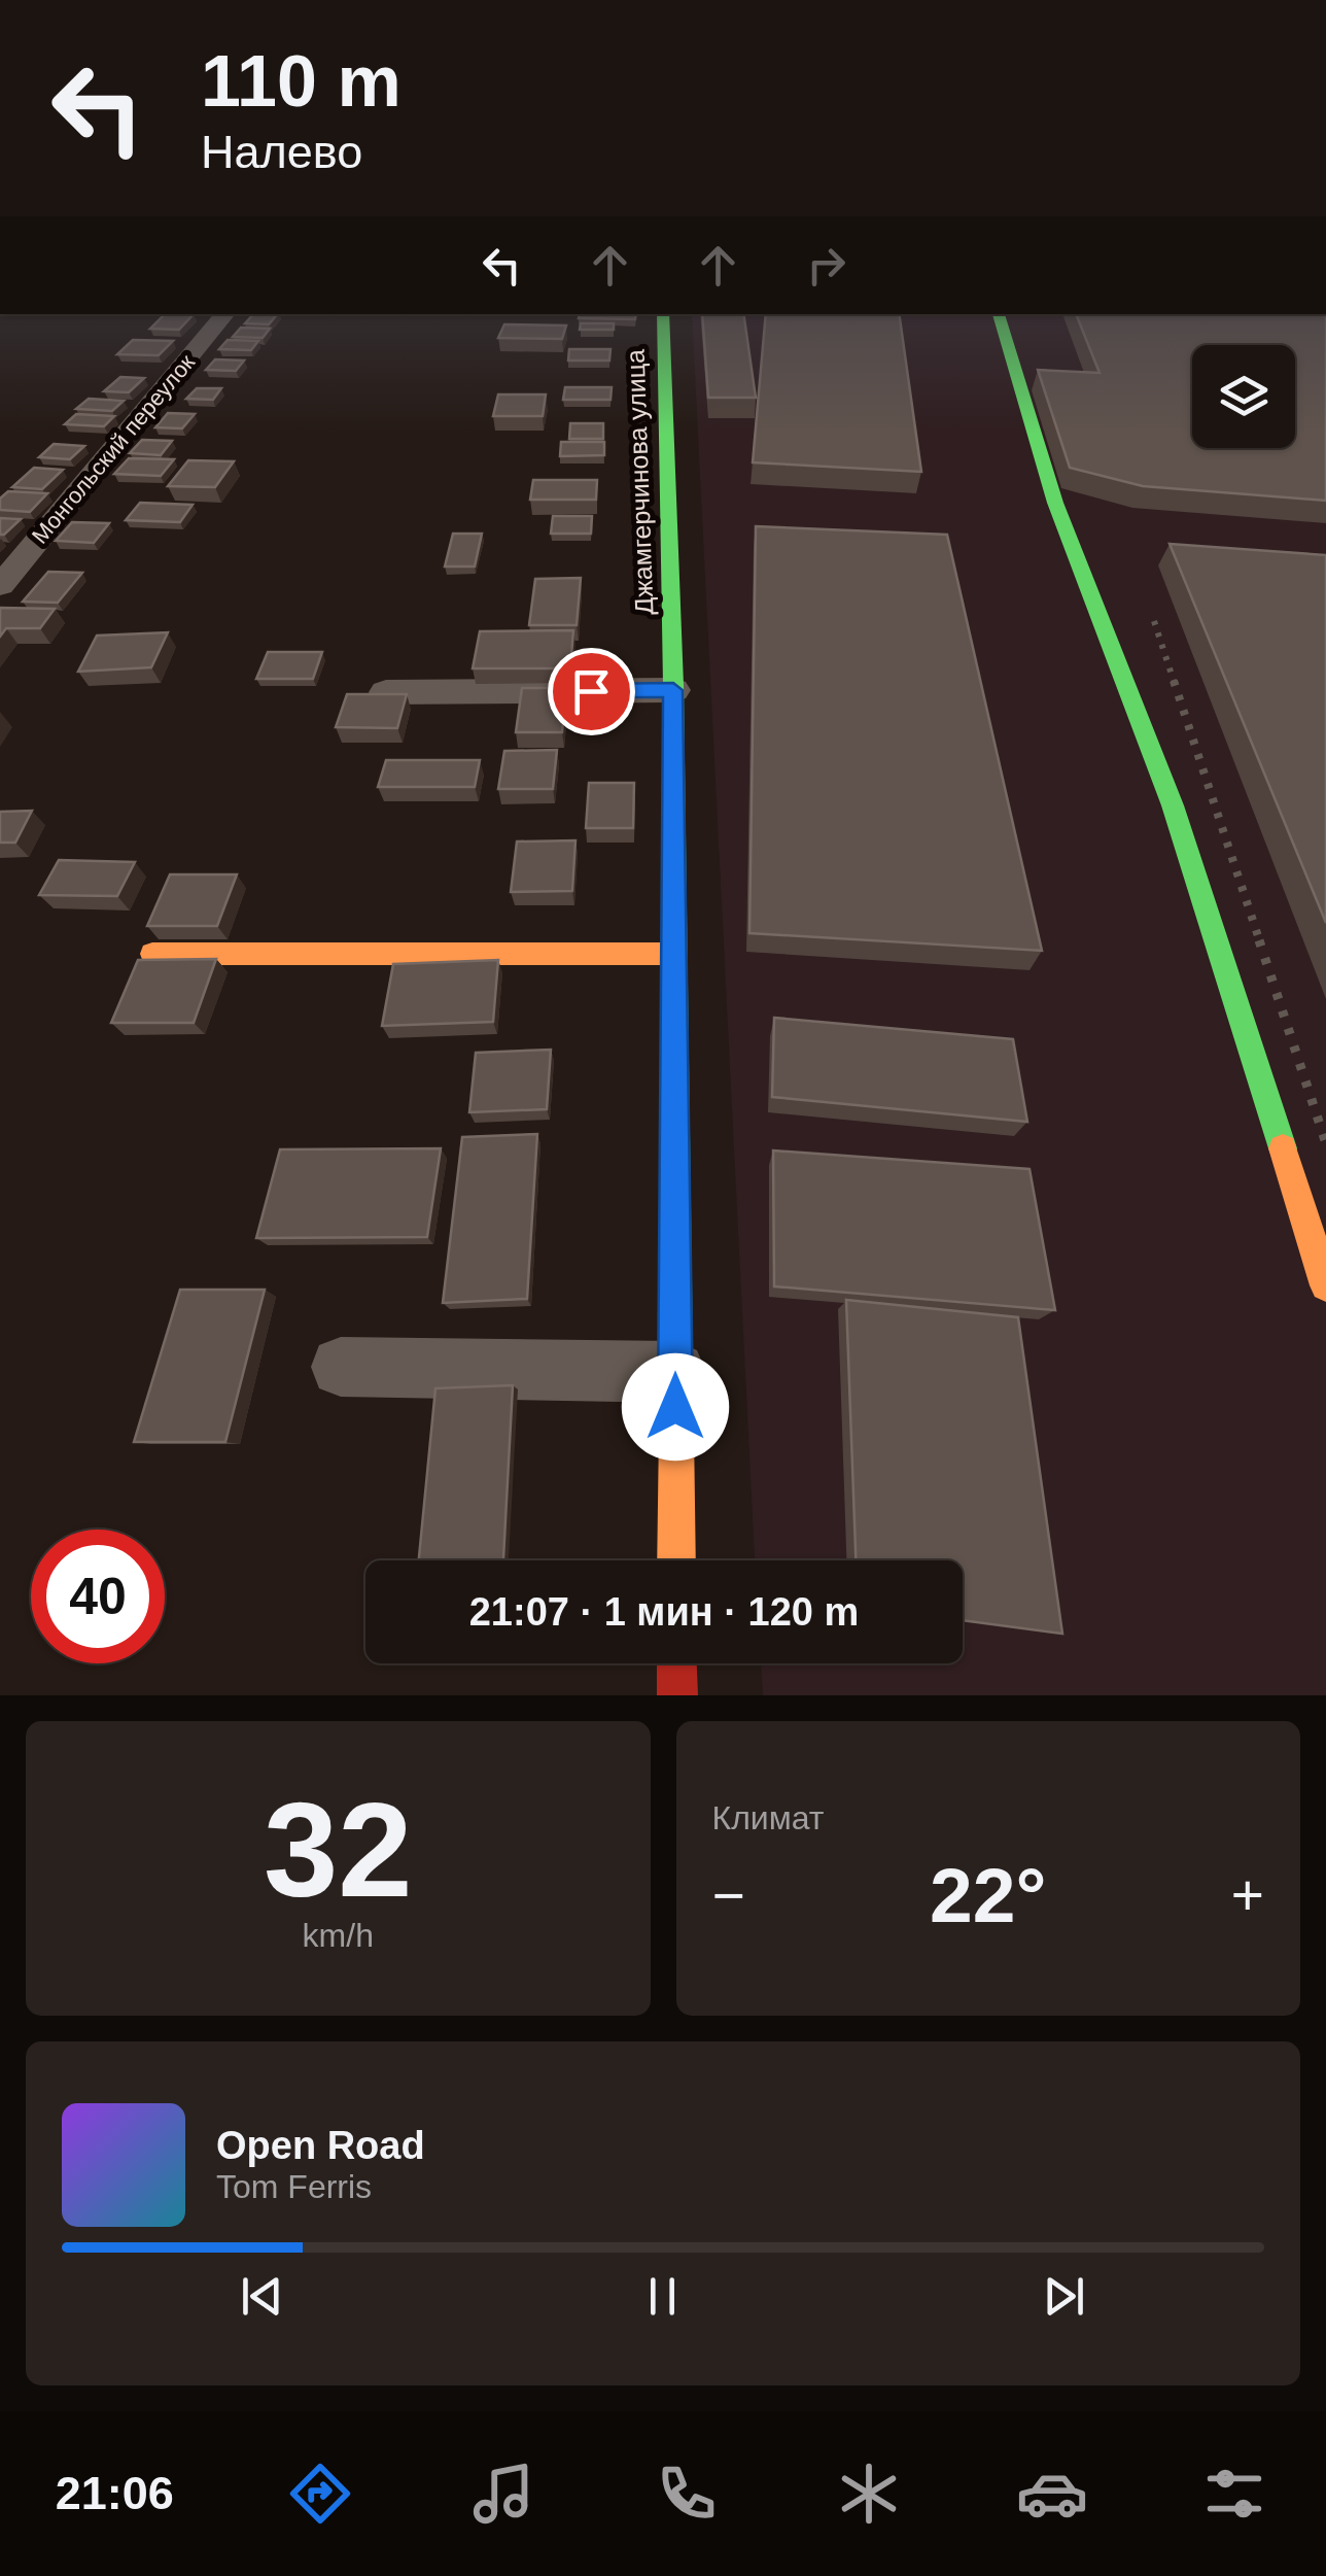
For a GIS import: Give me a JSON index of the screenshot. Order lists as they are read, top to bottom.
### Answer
{
  "streets": {
    "street": ["Монгольский переулок", "Джамгерчинова улица"]
  },
  "page": {
    "turn": ["110 m", "Налево"],
    "limit": "40",
    "trip": "21:07 · 1 мин · 120 m",
    "tile": [
      ["32", "km/h"],
      "Климат"
    ],
    "heat": ["−", "22°", "+"],
    "song": ["Open Road", "Tom Ferris"],
    "tabs": "21:06"
  }
}
